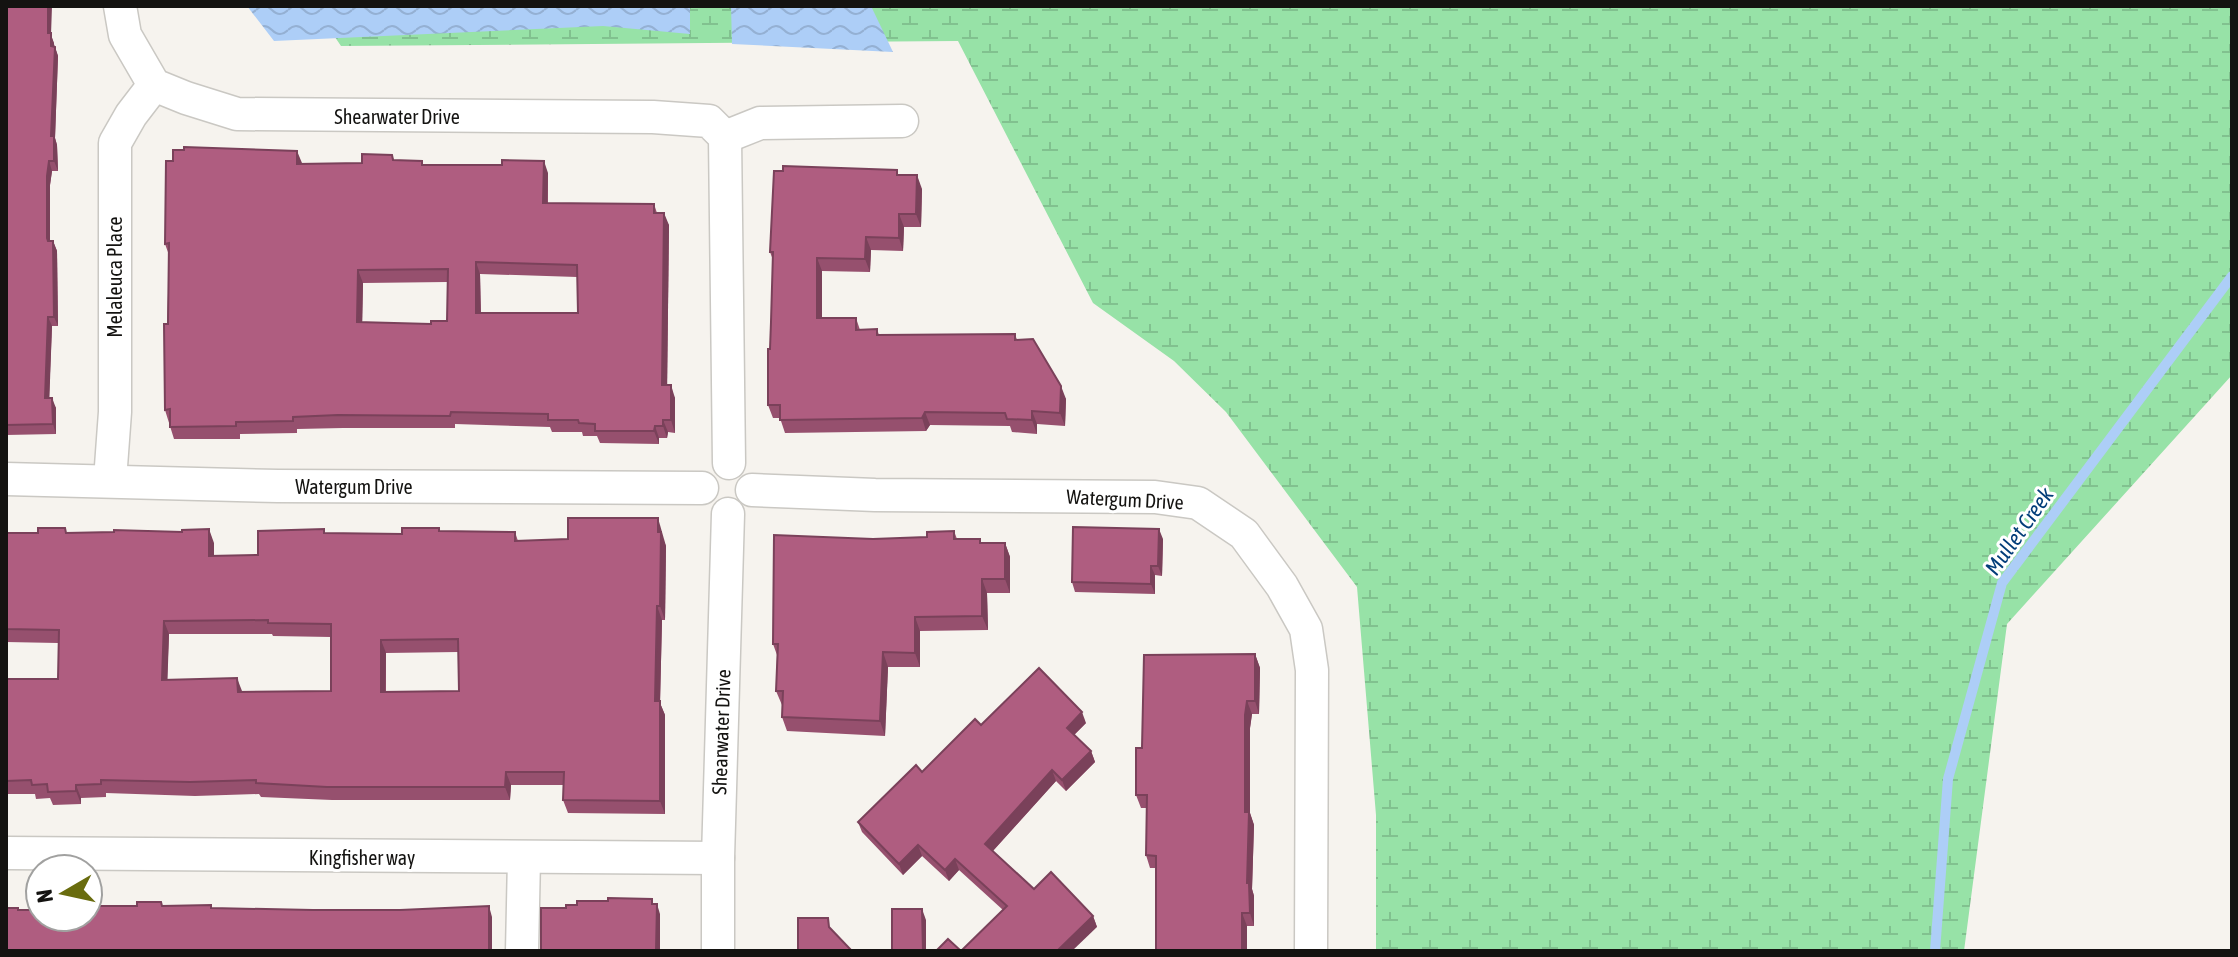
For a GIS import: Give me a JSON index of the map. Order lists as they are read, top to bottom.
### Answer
{
  "streets": {
    "street": [
      "Shearwater Drive",
      "Melaleuca Place",
      "Watergum Drive",
      "Kingfisher way"
    ]
  },
  "crossings": [
    ["Shearwater Drive", "Melaleuca Place"],
    ["Shearwater Drive", "Watergum Drive"],
    ["Shearwater Drive", "Kingfisher way"],
    ["Melaleuca Place", "Watergum Drive"]
  ],
  "water": ["Mullet Creek"],
  "north": "left"
}
